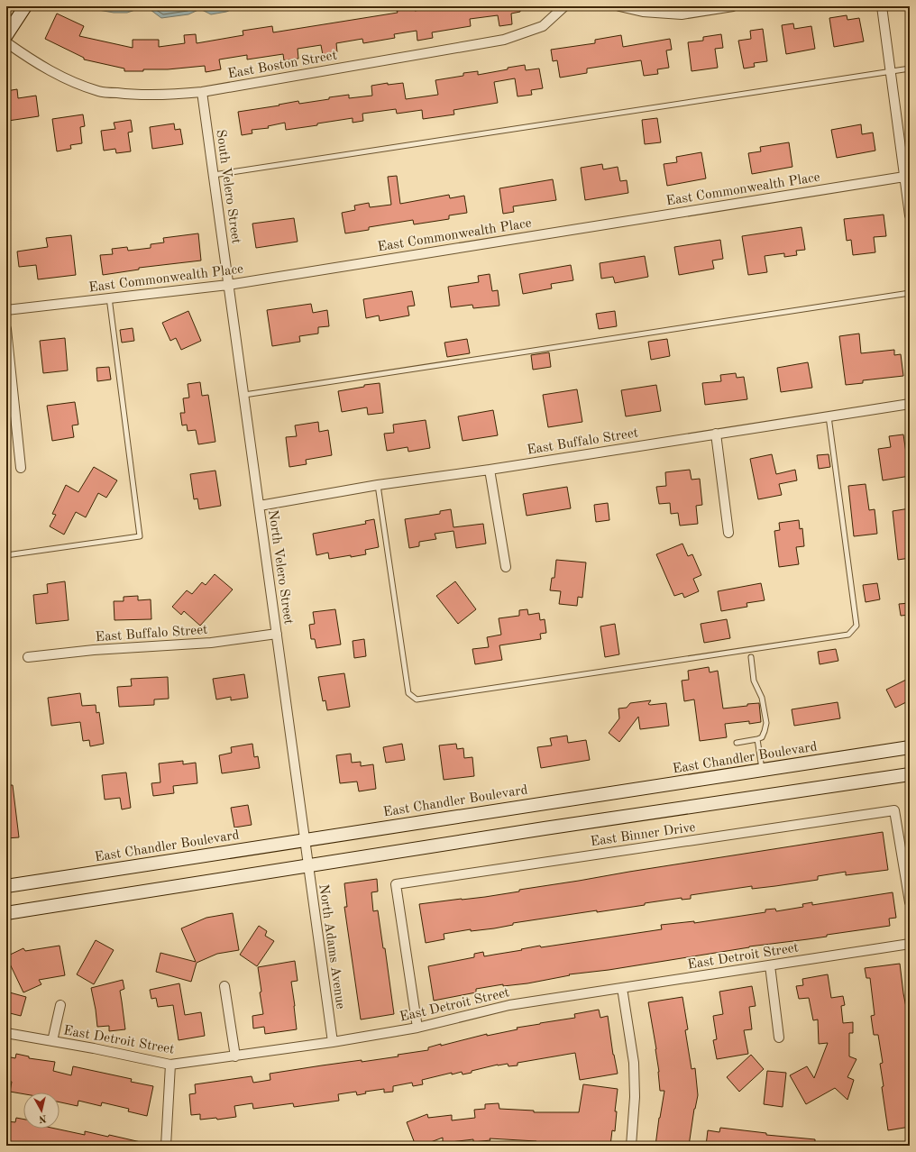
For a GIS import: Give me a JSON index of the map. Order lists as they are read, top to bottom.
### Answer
{
  "streets": {
    "main road": ["East Chandler Boulevard"],
    "street": [
      "East Boston Street",
      "South Velero Street",
      "East Commonwealth Place",
      "East Buffalo Street",
      "North Velero Street",
      "East Binner Drive",
      "North Adams Avenue",
      "East Detroit Street"
    ]
  },
  "crossings": [
    ["East Boston Street", "South Velero Street"],
    ["South Velero Street", "East Commonwealth Place"],
    ["South Velero Street", "North Velero Street"],
    ["East Commonwealth Place", "North Velero Street"],
    ["East Buffalo Street", "North Velero Street"],
    ["North Velero Street", "East Chandler Boulevard"],
    ["North Velero Street", "North Adams Avenue"],
    ["East Binner Drive", "East Detroit Street"],
    ["North Adams Avenue", "East Detroit Street"]
  ],
  "north": "bottom"
}
